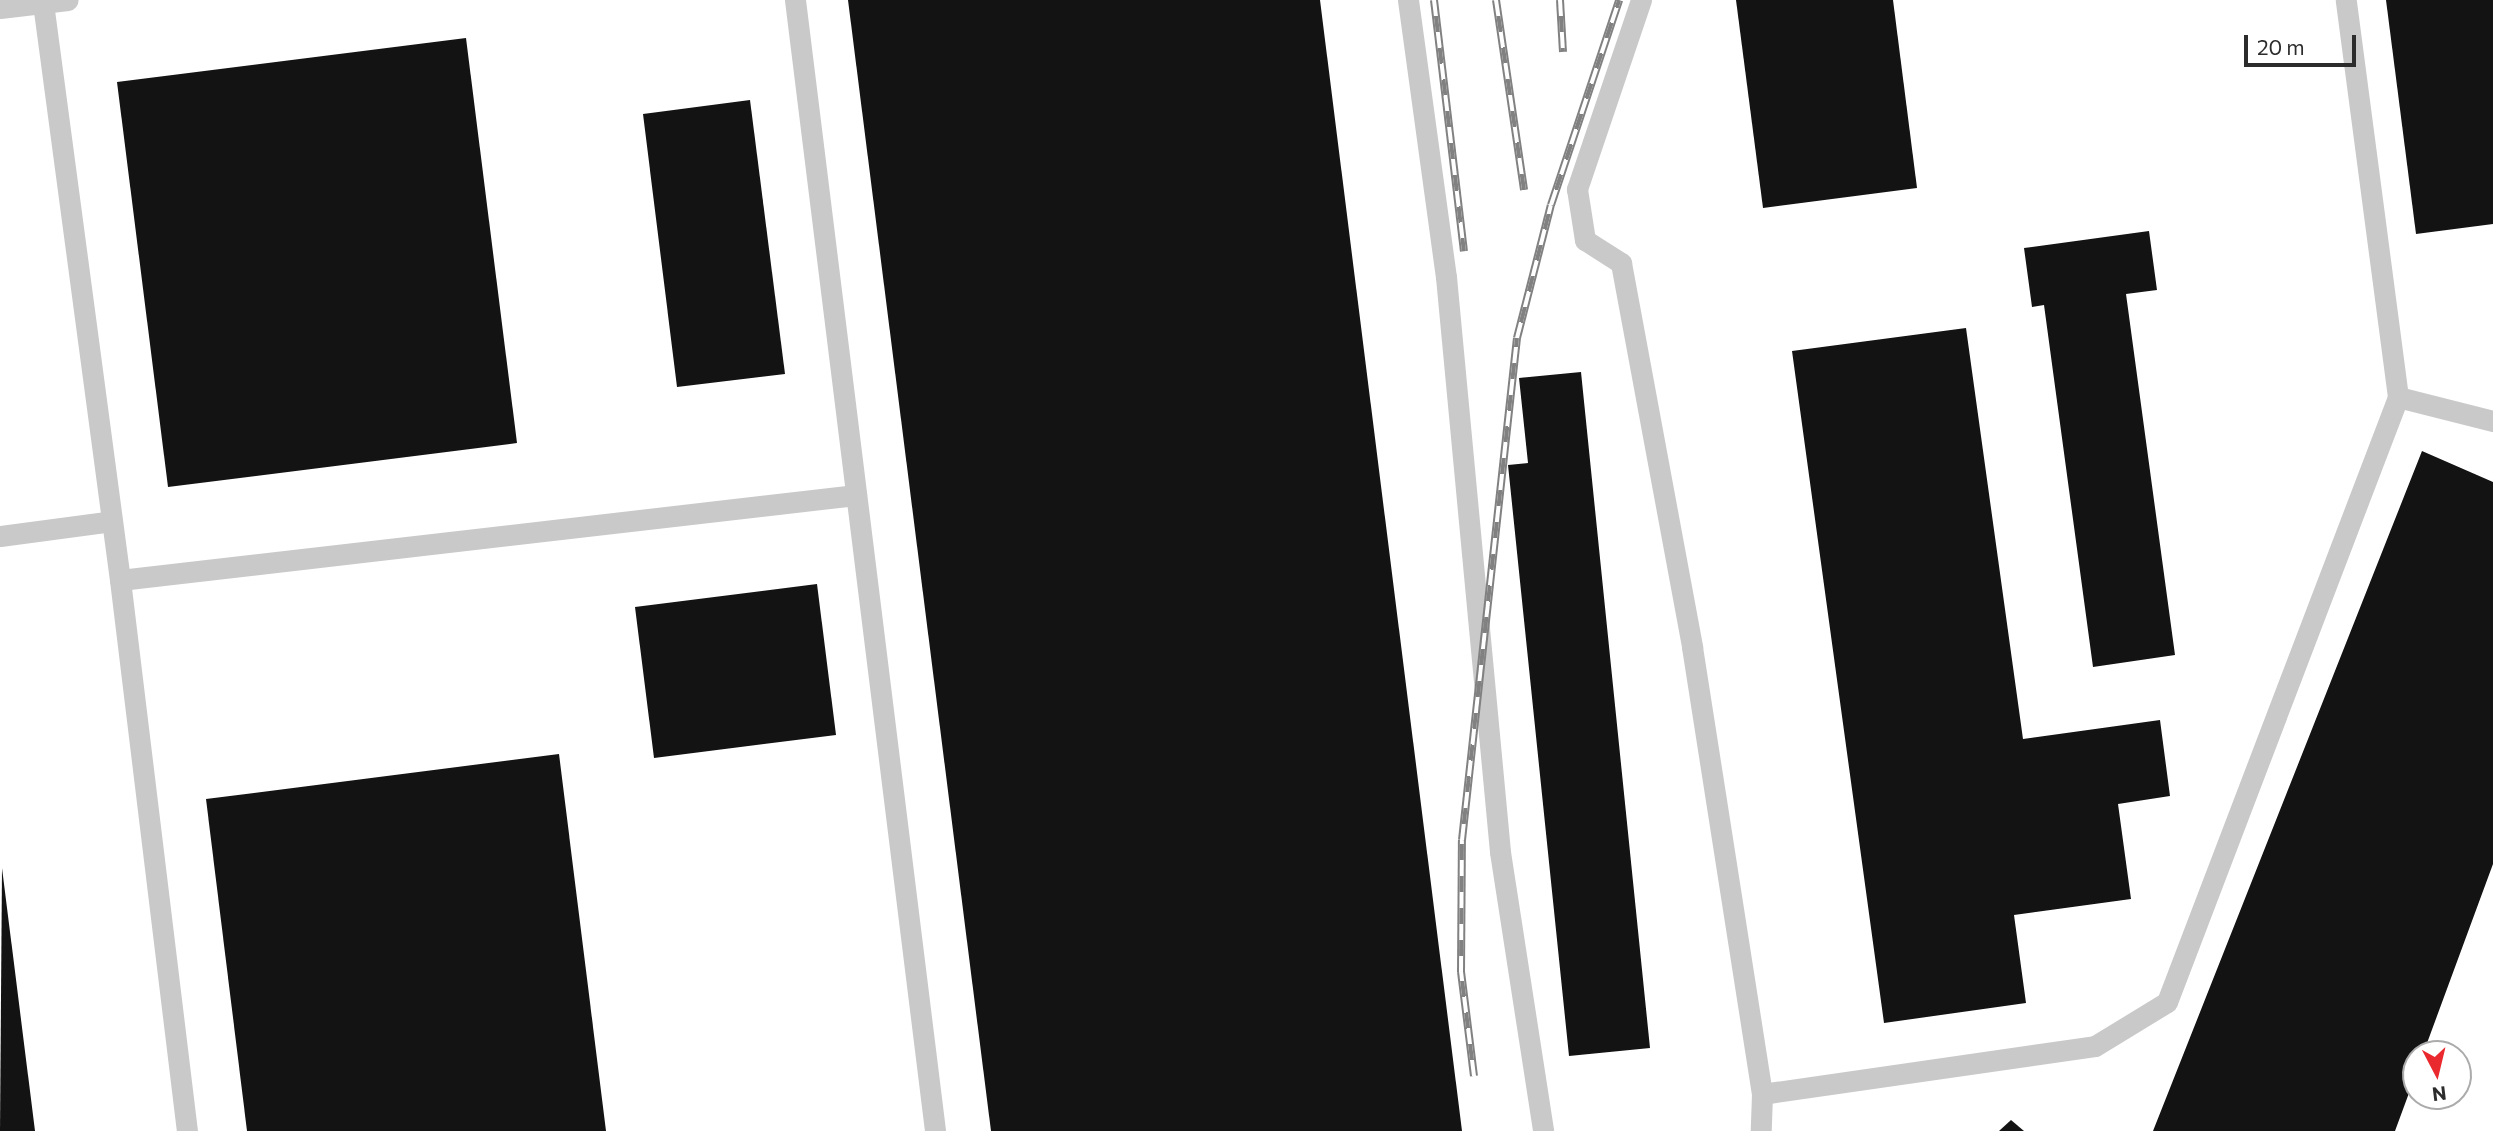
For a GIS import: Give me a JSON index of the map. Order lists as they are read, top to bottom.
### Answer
{
  "scale_bar": "20 m",
  "north": "bottom"
}
